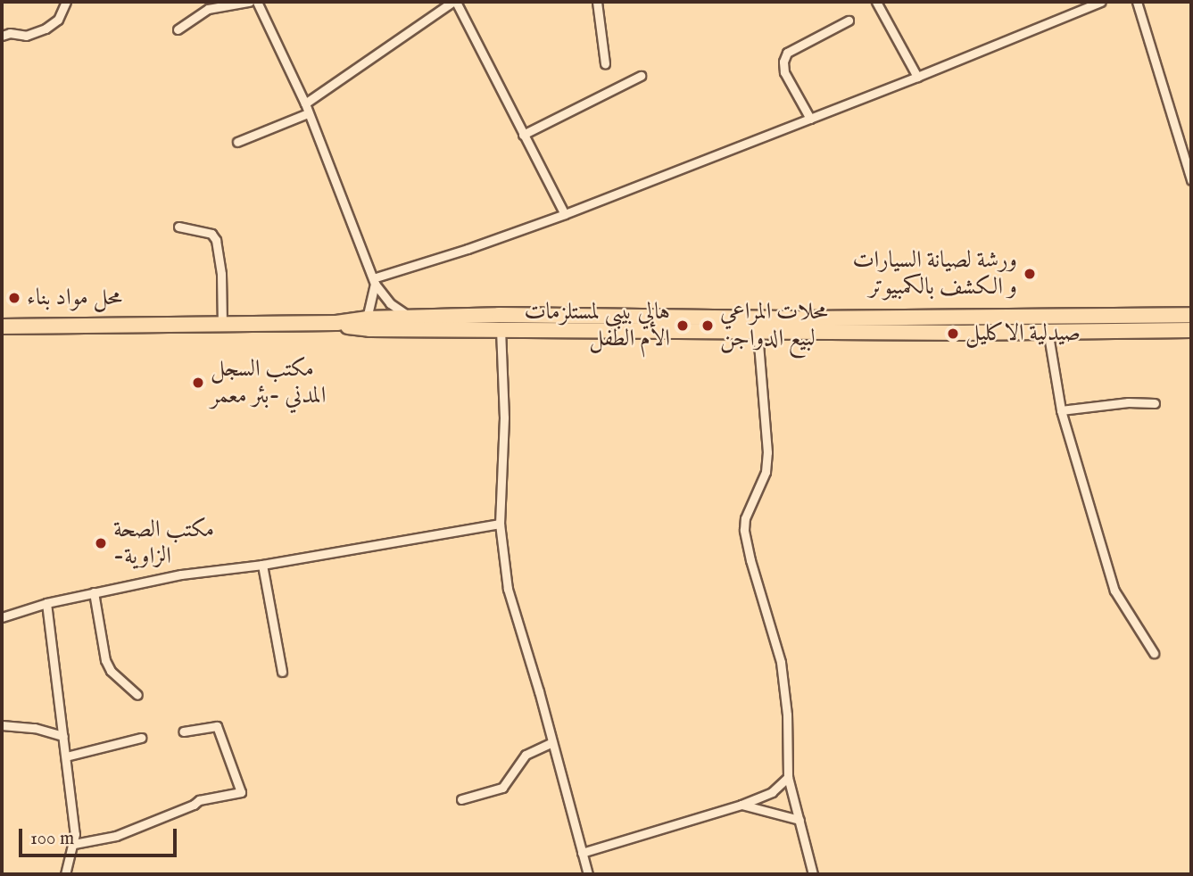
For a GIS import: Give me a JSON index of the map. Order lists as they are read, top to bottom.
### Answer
{
  "places": [
    "ورشة لصيانة السيارات و الكشف بالكمبيوتر",
    "محل مواد بناء",
    "هالي بيبي لمستلزمات الأم الطفل",
    "محلات المراعي لبيع الدواجن",
    "صيدلية الاكليل",
    "مكتب السجل المدني -بئر معمر",
    "مكتب الصحة -الزاوية"
  ],
  "scale_bar": "100 m"
}
